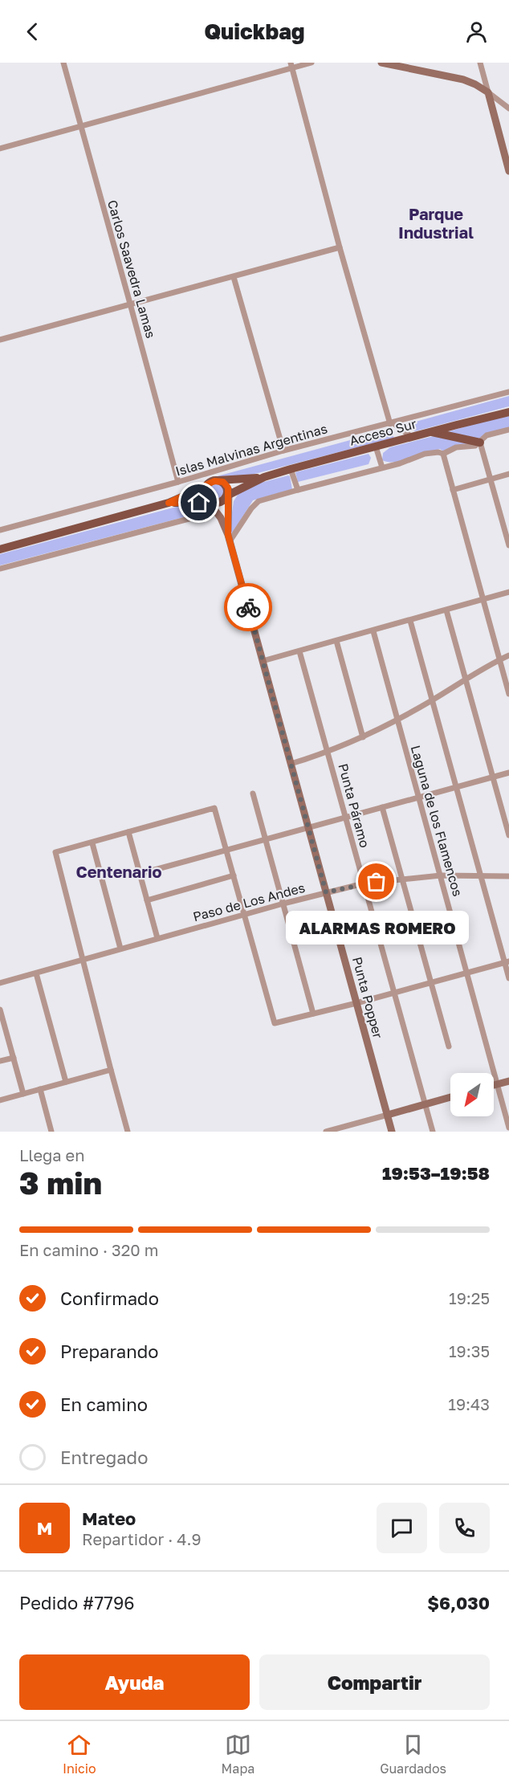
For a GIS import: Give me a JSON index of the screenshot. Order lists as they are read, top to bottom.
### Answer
{
  "streets": {
    "main road": ["Acceso Sur"],
    "street": [
      "Carlos Saavedra Lamas",
      "Islas Malvinas Argentinas",
      "Punta Páramo",
      "Laguna de los Flamencos",
      "Paso de Los Andes",
      "Punta Popper"
    ]
  },
  "crossings": [
    ["Carlos Saavedra Lamas", "Islas Malvinas Argentinas"],
    ["Acceso Sur", "Punta Popper"],
    ["Punta Páramo", "Paso de Los Andes"],
    ["Laguna de los Flamencos", "Paso de Los Andes"],
    ["Paso de Los Andes", "Punta Popper"]
  ],
  "districts": ["Parque Industrial", "Centenario"],
  "places": ["ALARMAS ROMERO"],
  "north": "bottom left",
  "page": {
    "header": "Quickbag",
    "bubble": "ALARMAS ROMERO",
    "heading": ["3 min", "Llega en", "19:53–19:58"],
    "panel": [
      "Mateo",
      "Repartidor · 4.9",
      "Pedido #7796",
      "$6,030"
    ],
    "bar": "En camino · 320 m",
    "list": [
      ["Confirmado", "19:25"],
      ["Preparando", "19:35"],
      ["En camino", "19:43"],
      "Entregado"
    ],
    "round": "M",
    "buttons": ["Ayuda", "Compartir"],
    "tabs": ["Inicio", "Mapa", "Guardados"]
  }
}
